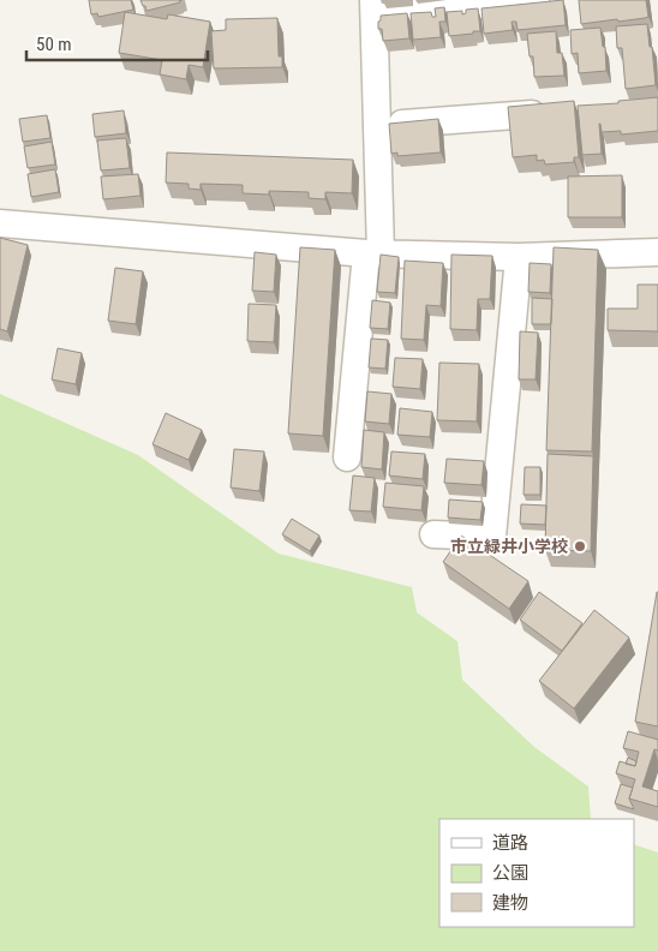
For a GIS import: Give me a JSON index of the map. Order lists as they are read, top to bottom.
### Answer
{
  "places": ["市立緑井小学校"],
  "legend": ["道路", "公園", "建物"],
  "scale_bar": "50 m"
}
